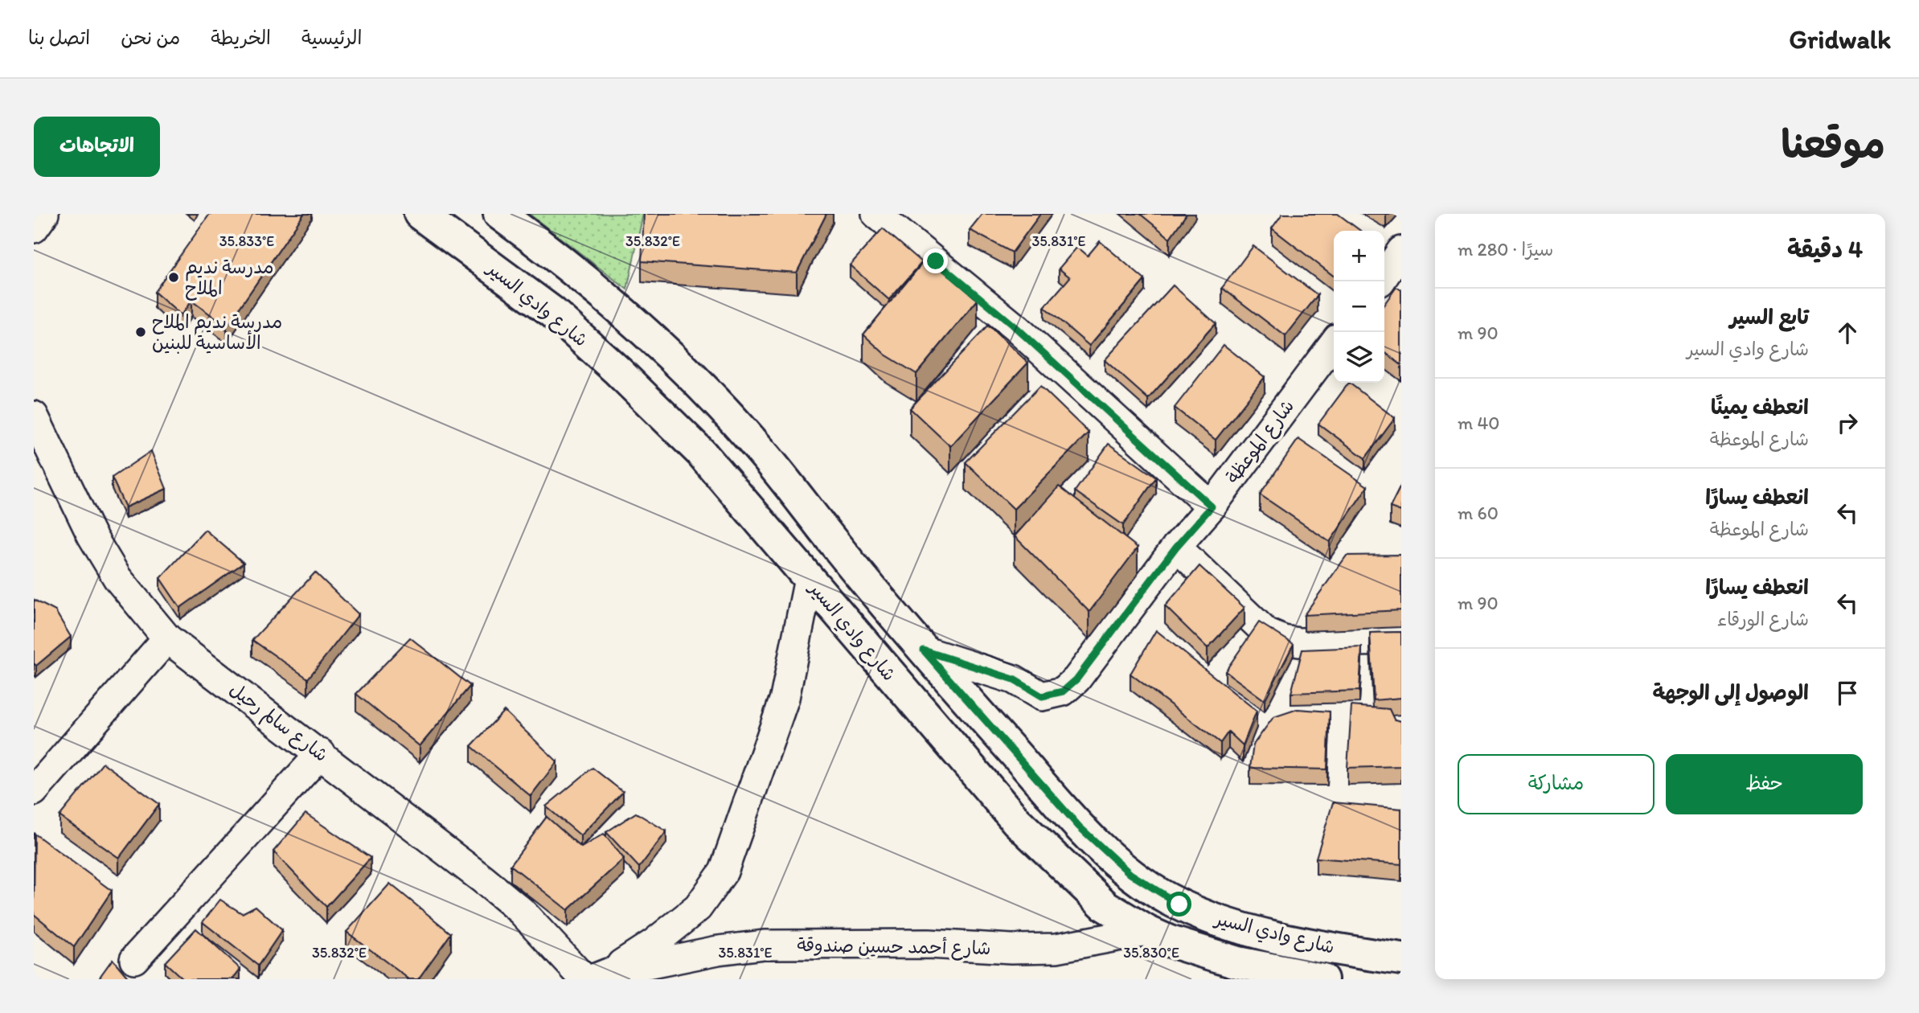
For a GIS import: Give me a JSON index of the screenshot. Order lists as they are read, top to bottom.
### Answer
{
  "streets": {
    "main road": ["شارع وادي السير"],
    "street": ["شارع الموعظة", "شارع سالم رحيل", "شارع أحمد حسين صندوقة"]
  },
  "crossings": [
    ["شارع وادي السير", "شارع الموعظة"],
    ["شارع وادي السير", "شارع أحمد حسين صندوقة"],
    ["شارع سالم رحيل", "شارع أحمد حسين صندوقة"]
  ],
  "places": ["مدرسة نديم الملاح", "مدرسة نديم الملاح الأساسية للبنين"],
  "page": {
    "header": "Gridwalk",
    "nav": [
      "الرئيسية",
      "الخريطة",
      "من نحن",
      "اتصل بنا"
    ],
    "title": "موقعنا",
    "buttons": [
      "الاتجاهات",
      ["حفظ", "مشاركة"]
    ],
    "heading": ["4 دقيقة", "سيرًا · 280 m"],
    "map_buttons": ["+", "−"],
    "list": [
      ["تابع السير", "شارع وادي السير", "90 m"],
      ["انعطف يمينًا", "شارع الموعظة", "40 m"],
      ["انعطف يسارًا", "شارع الموعظة", "60 m"],
      ["انعطف يسارًا", "شارع الورقاء", "90 m"],
      "الوصول إلى الوجهة"
    ]
  },
  "coordinates": [
    "35.831°E",
    "35.833°E",
    "35.832°E",
    "35.830°E"
  ]
}
